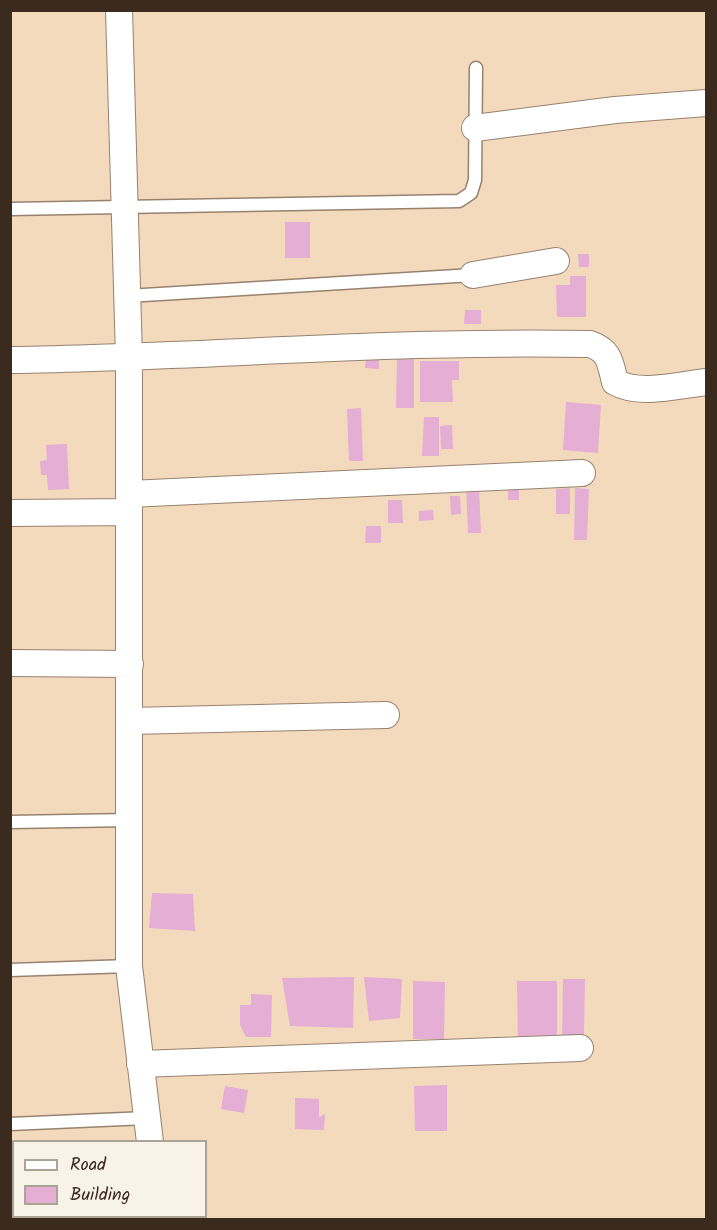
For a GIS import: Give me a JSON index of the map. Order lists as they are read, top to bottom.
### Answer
{
  "legend": ["Road", "Building"]
}
